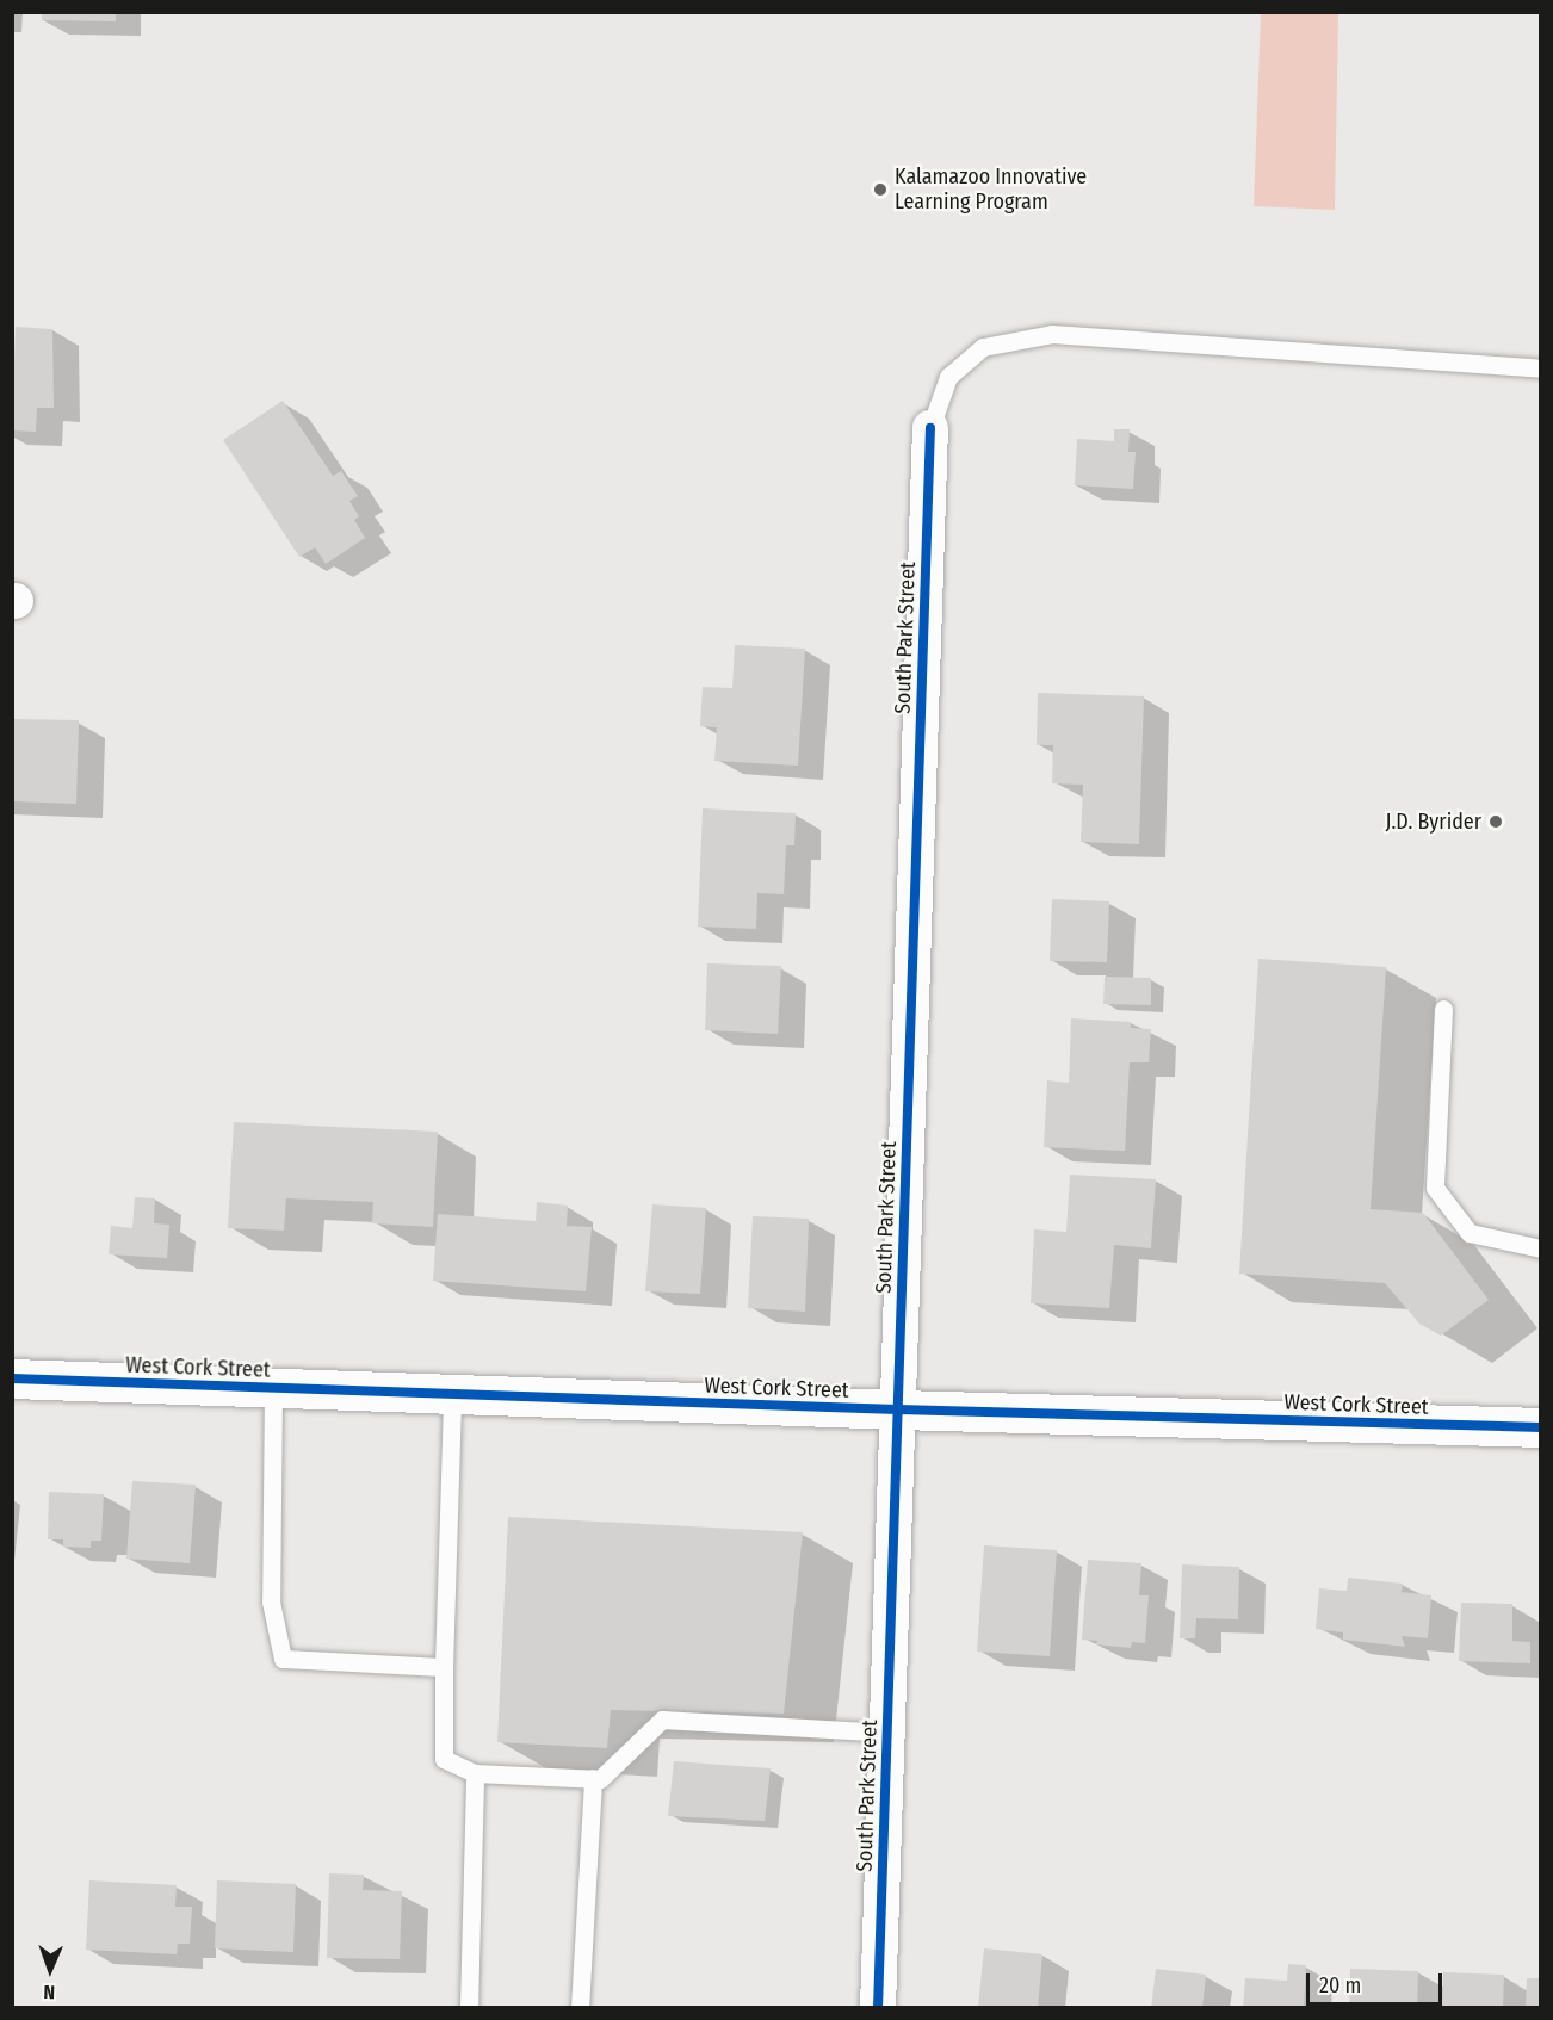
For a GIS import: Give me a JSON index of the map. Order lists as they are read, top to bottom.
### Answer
{
  "streets": {
    "street": ["South Park Street", "West Cork Street"]
  },
  "crossings": [
    ["South Park Street", "West Cork Street"]
  ],
  "places": ["Kalamazoo Innovative Learning Program", "J.D. Byrider"],
  "scale_bar": "20 m",
  "north": "bottom"
}
